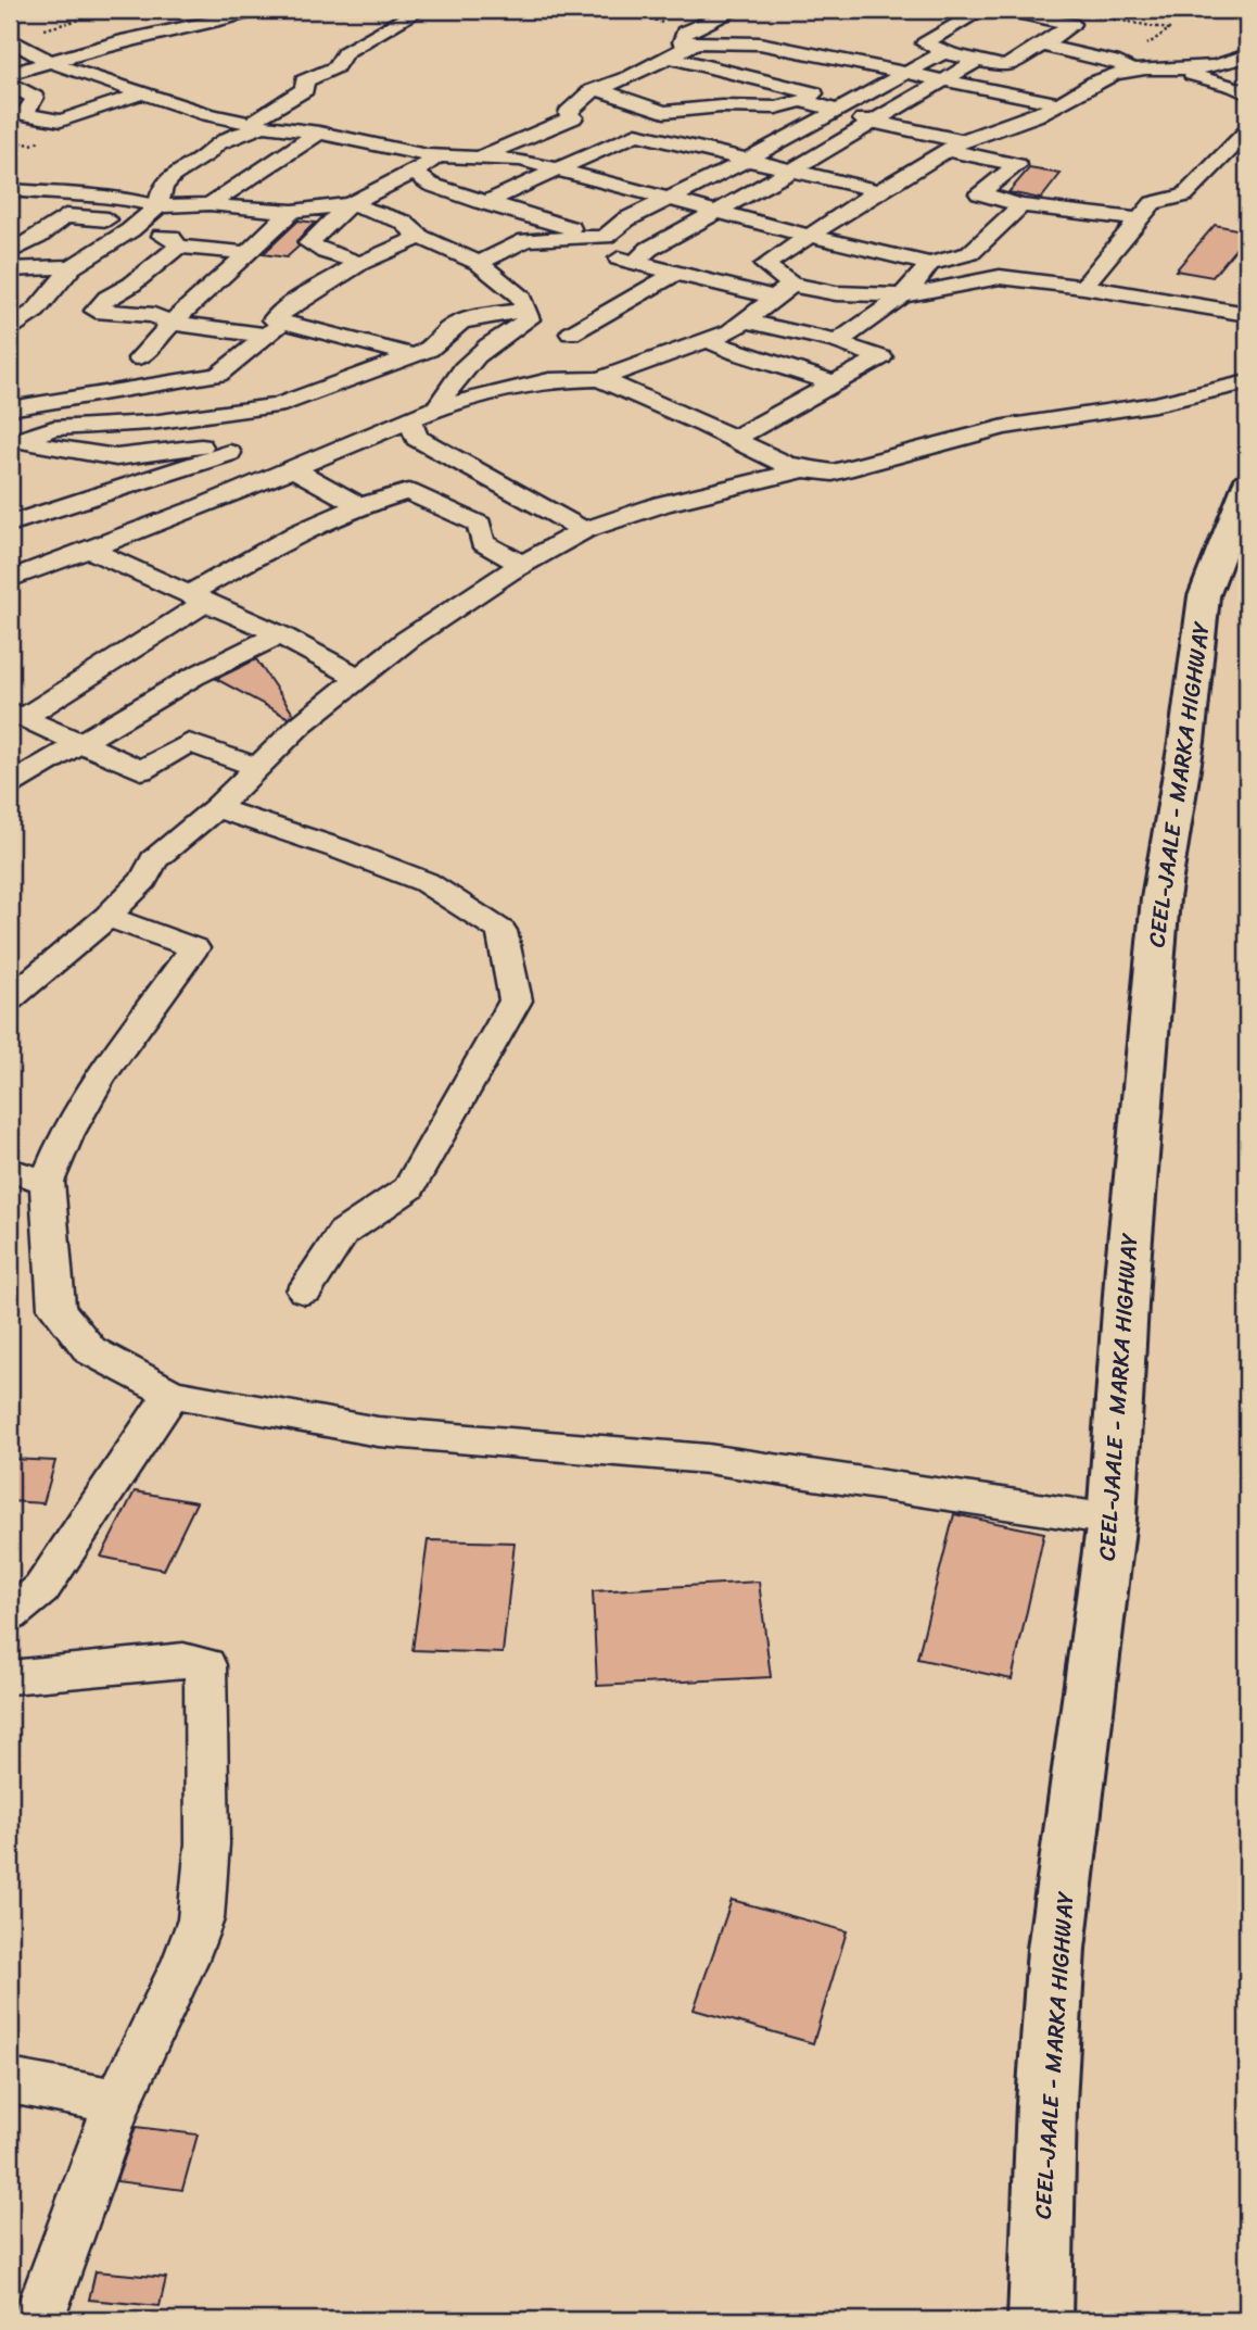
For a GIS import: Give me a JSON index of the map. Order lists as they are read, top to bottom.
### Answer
{
  "streets": {
    "street": ["CEEL-JAALE - MARKA HIGHWAY"]
  }
}
